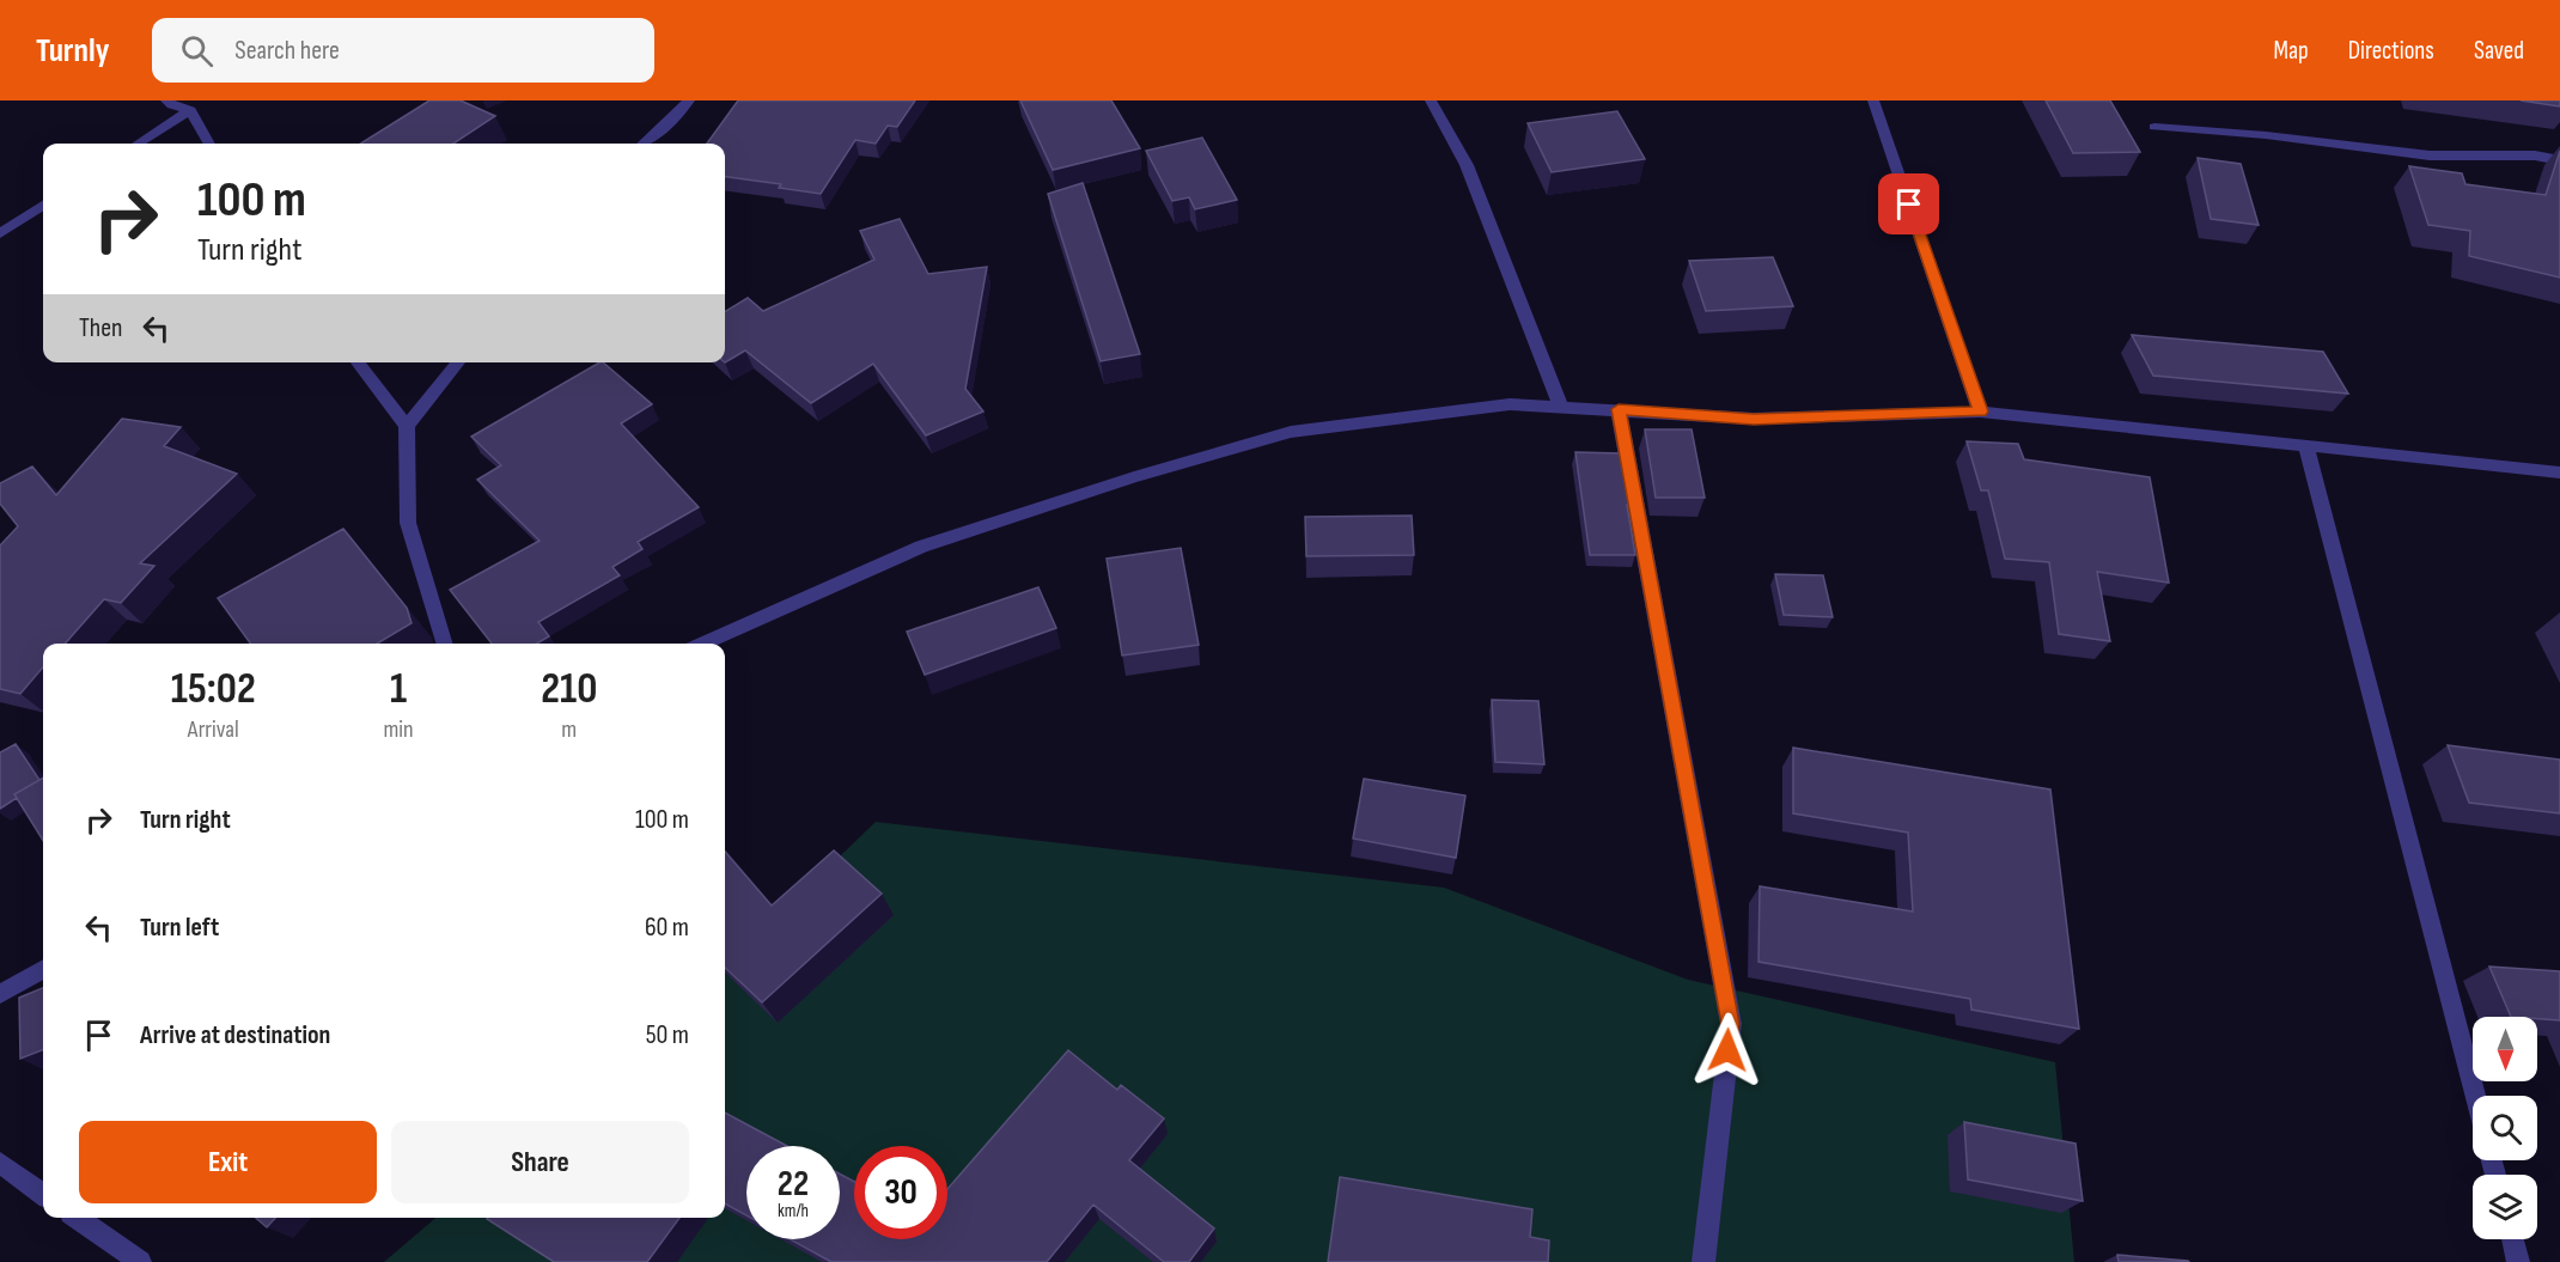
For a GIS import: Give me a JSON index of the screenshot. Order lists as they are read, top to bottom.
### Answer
{
  "north": "bottom",
  "page": {
    "header": "Turnly",
    "search": "Search here",
    "nav": ["Map", "Directions", "Saved"],
    "turn": ["100 m", "Turn right"],
    "then": "Then",
    "eta": [
      "15:02",
      "Arrival",
      "1",
      "min",
      "210",
      "m"
    ],
    "list": [
      {
        "name": "Turn right",
        "value": "100 m"
      },
      {
        "name": "Turn left",
        "value": "60 m"
      },
      {
        "name": "Arrive at destination",
        "value": "50 m"
      }
    ],
    "buttons": ["Exit", "Share"],
    "speed": "22 km/h",
    "limit": "30"
  }
}
